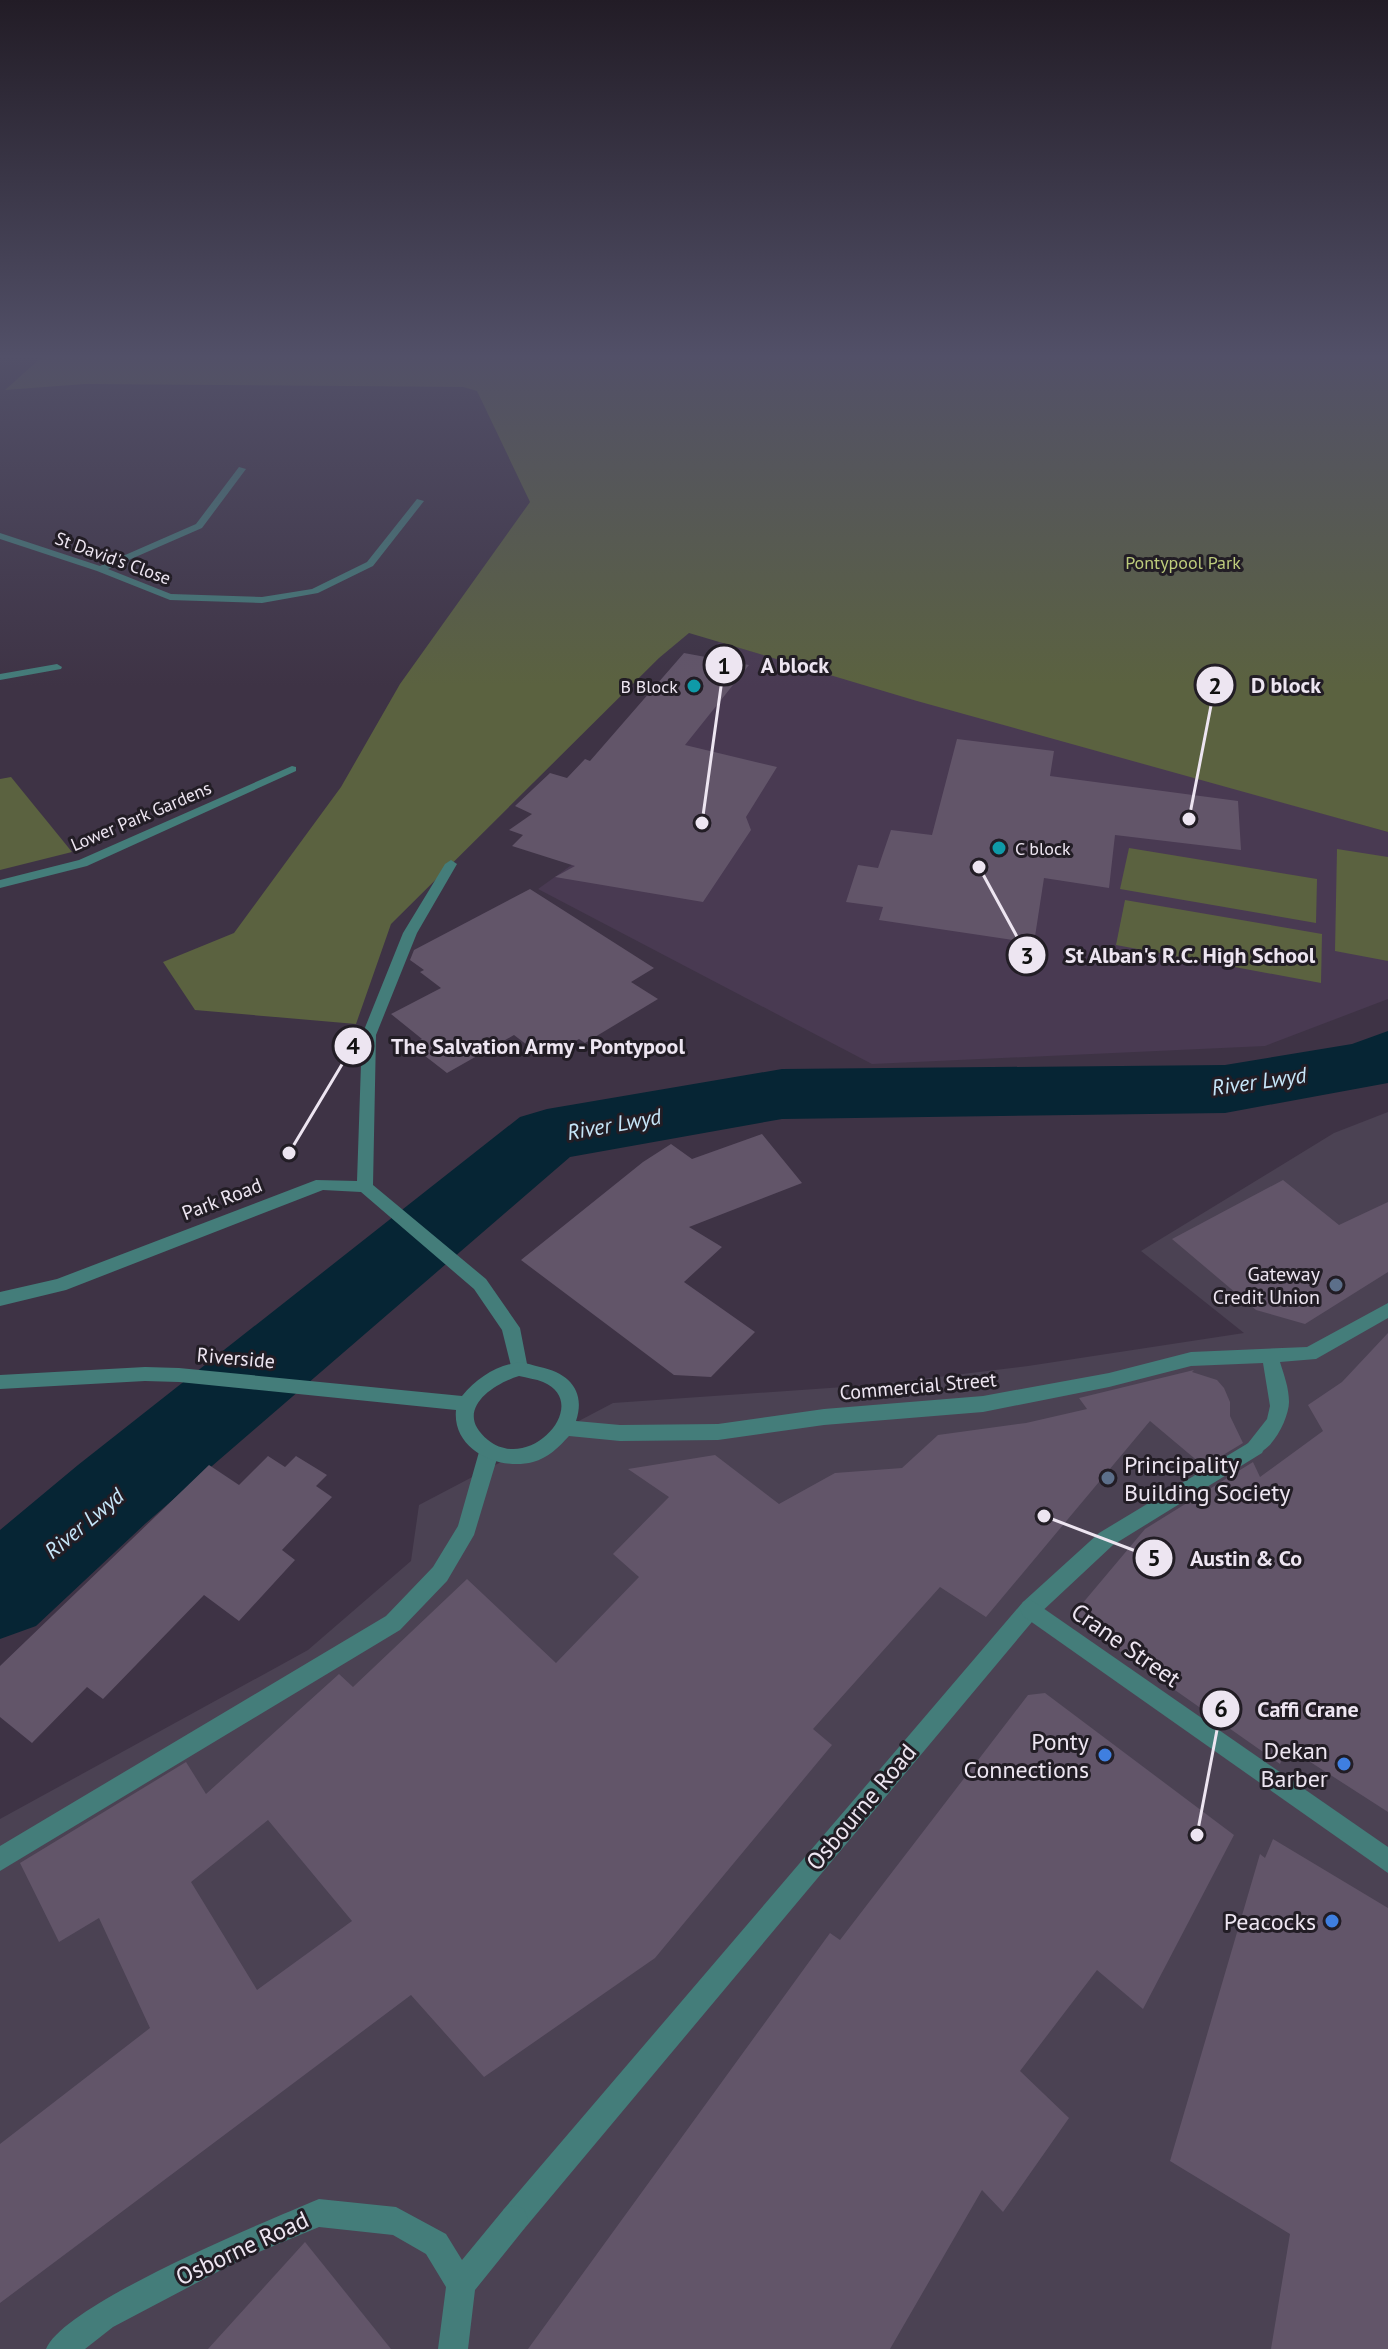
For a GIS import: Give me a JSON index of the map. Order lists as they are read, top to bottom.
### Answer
{
  "streets": {
    "street": [
      "St David's Close",
      "Lower Park Gardens",
      "Park Road",
      "Riverside",
      "Commercial Street",
      "Crane Street",
      "Osbourne Road",
      "Osborne Road"
    ]
  },
  "crossings": [
    ["Riverside", "Commercial Street"],
    ["Commercial Street", "Osbourne Road"],
    ["Crane Street", "Osbourne Road"],
    ["Osbourne Road", "Osborne Road"]
  ],
  "water": ["River Lwyd"],
  "parks": ["Pontypool Park"],
  "places": [
    "B Block",
    "D block",
    "A block",
    "C block",
    "St Alban's R.C. High School",
    "The Salvation Army - Pontypool",
    "Gateway Credit Union",
    "Principality Building Society",
    "Austin & Co",
    "Ponty Connections",
    "Dekan Barber",
    "Caffi Crane",
    "Peacocks"
  ]
}
